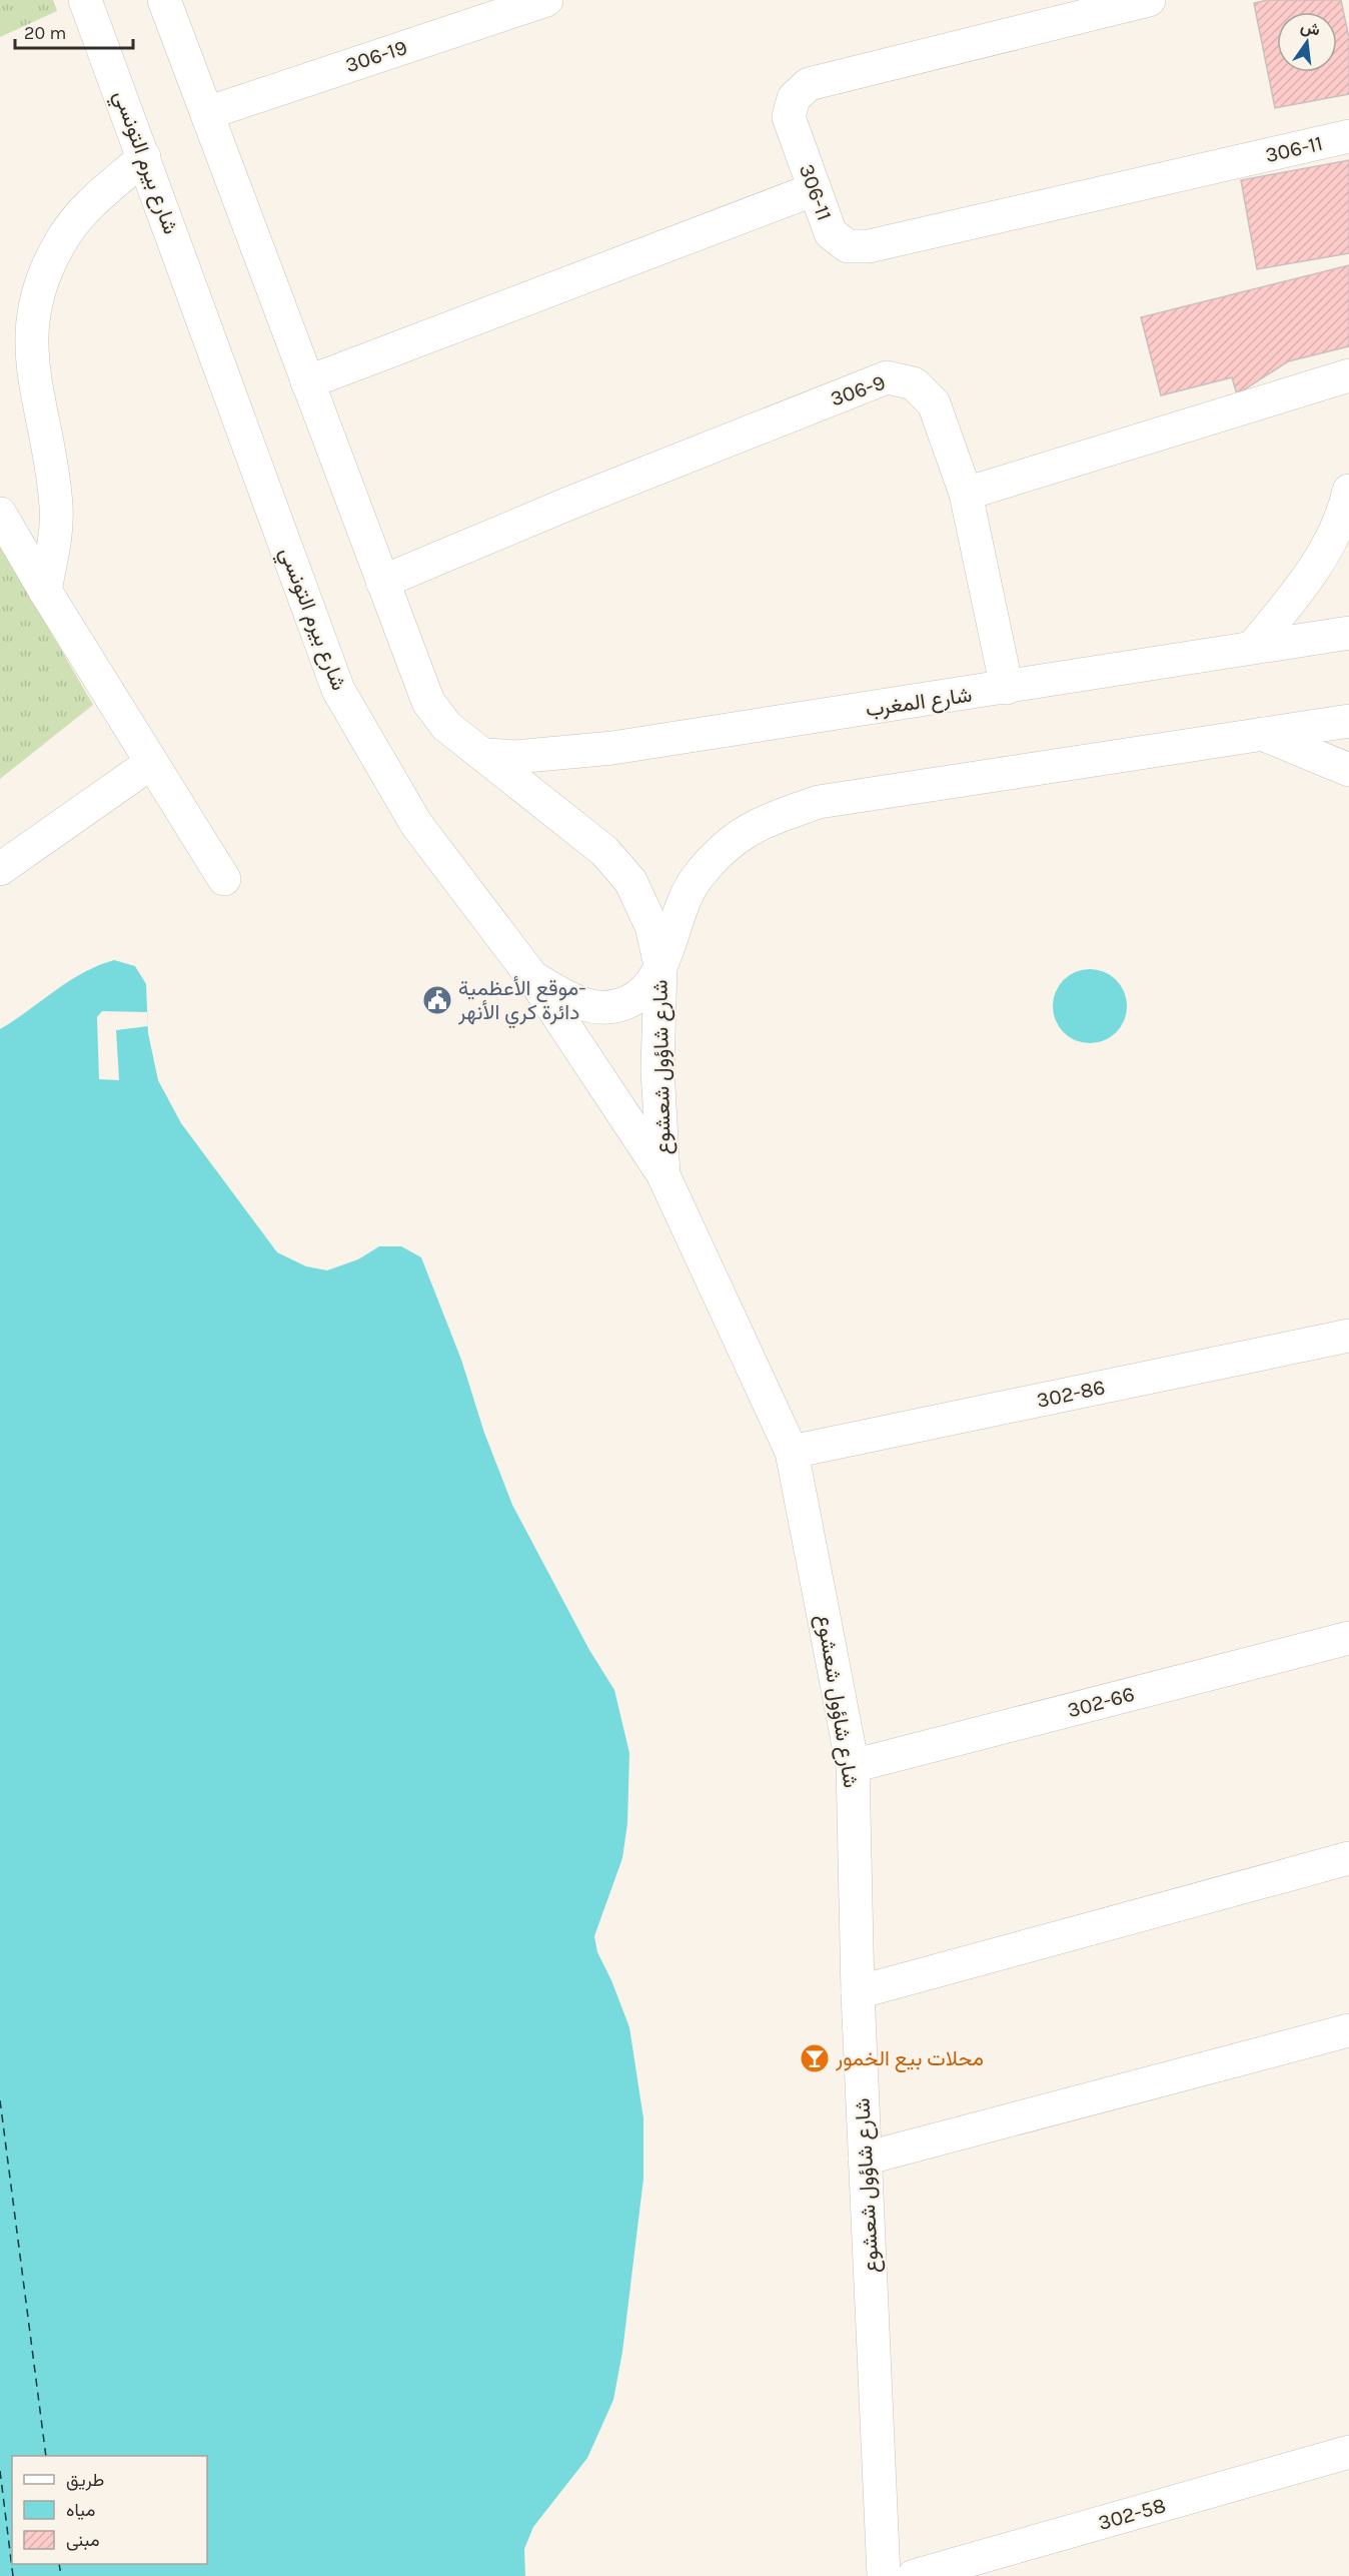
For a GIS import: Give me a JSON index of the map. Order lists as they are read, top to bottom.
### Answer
{
  "streets": {
    "street": [
      "306-19",
      "306-11",
      "شارع بيرم التونسي",
      "306-9",
      "شارع المغرب",
      "شارع شاؤول شعشوع",
      "302-86",
      "302-66",
      "302-58"
    ]
  },
  "crossings": [
    ["شارع بيرم التونسي", "شارع شاؤول شعشوع"],
    ["306-9", "شارع المغرب"],
    ["شارع شاؤول شعشوع", "302-86"],
    ["شارع شاؤول شعشوع", "302-66"]
  ],
  "places": {
    "public building": ["موقع الأعظمية- دائرة كري الأنهر"],
    "bar": ["محلات بيع الخمور"]
  },
  "legend": ["طريق", "مياه", "مبنى"],
  "scale_bar": "20 m",
  "north": "top"
}
